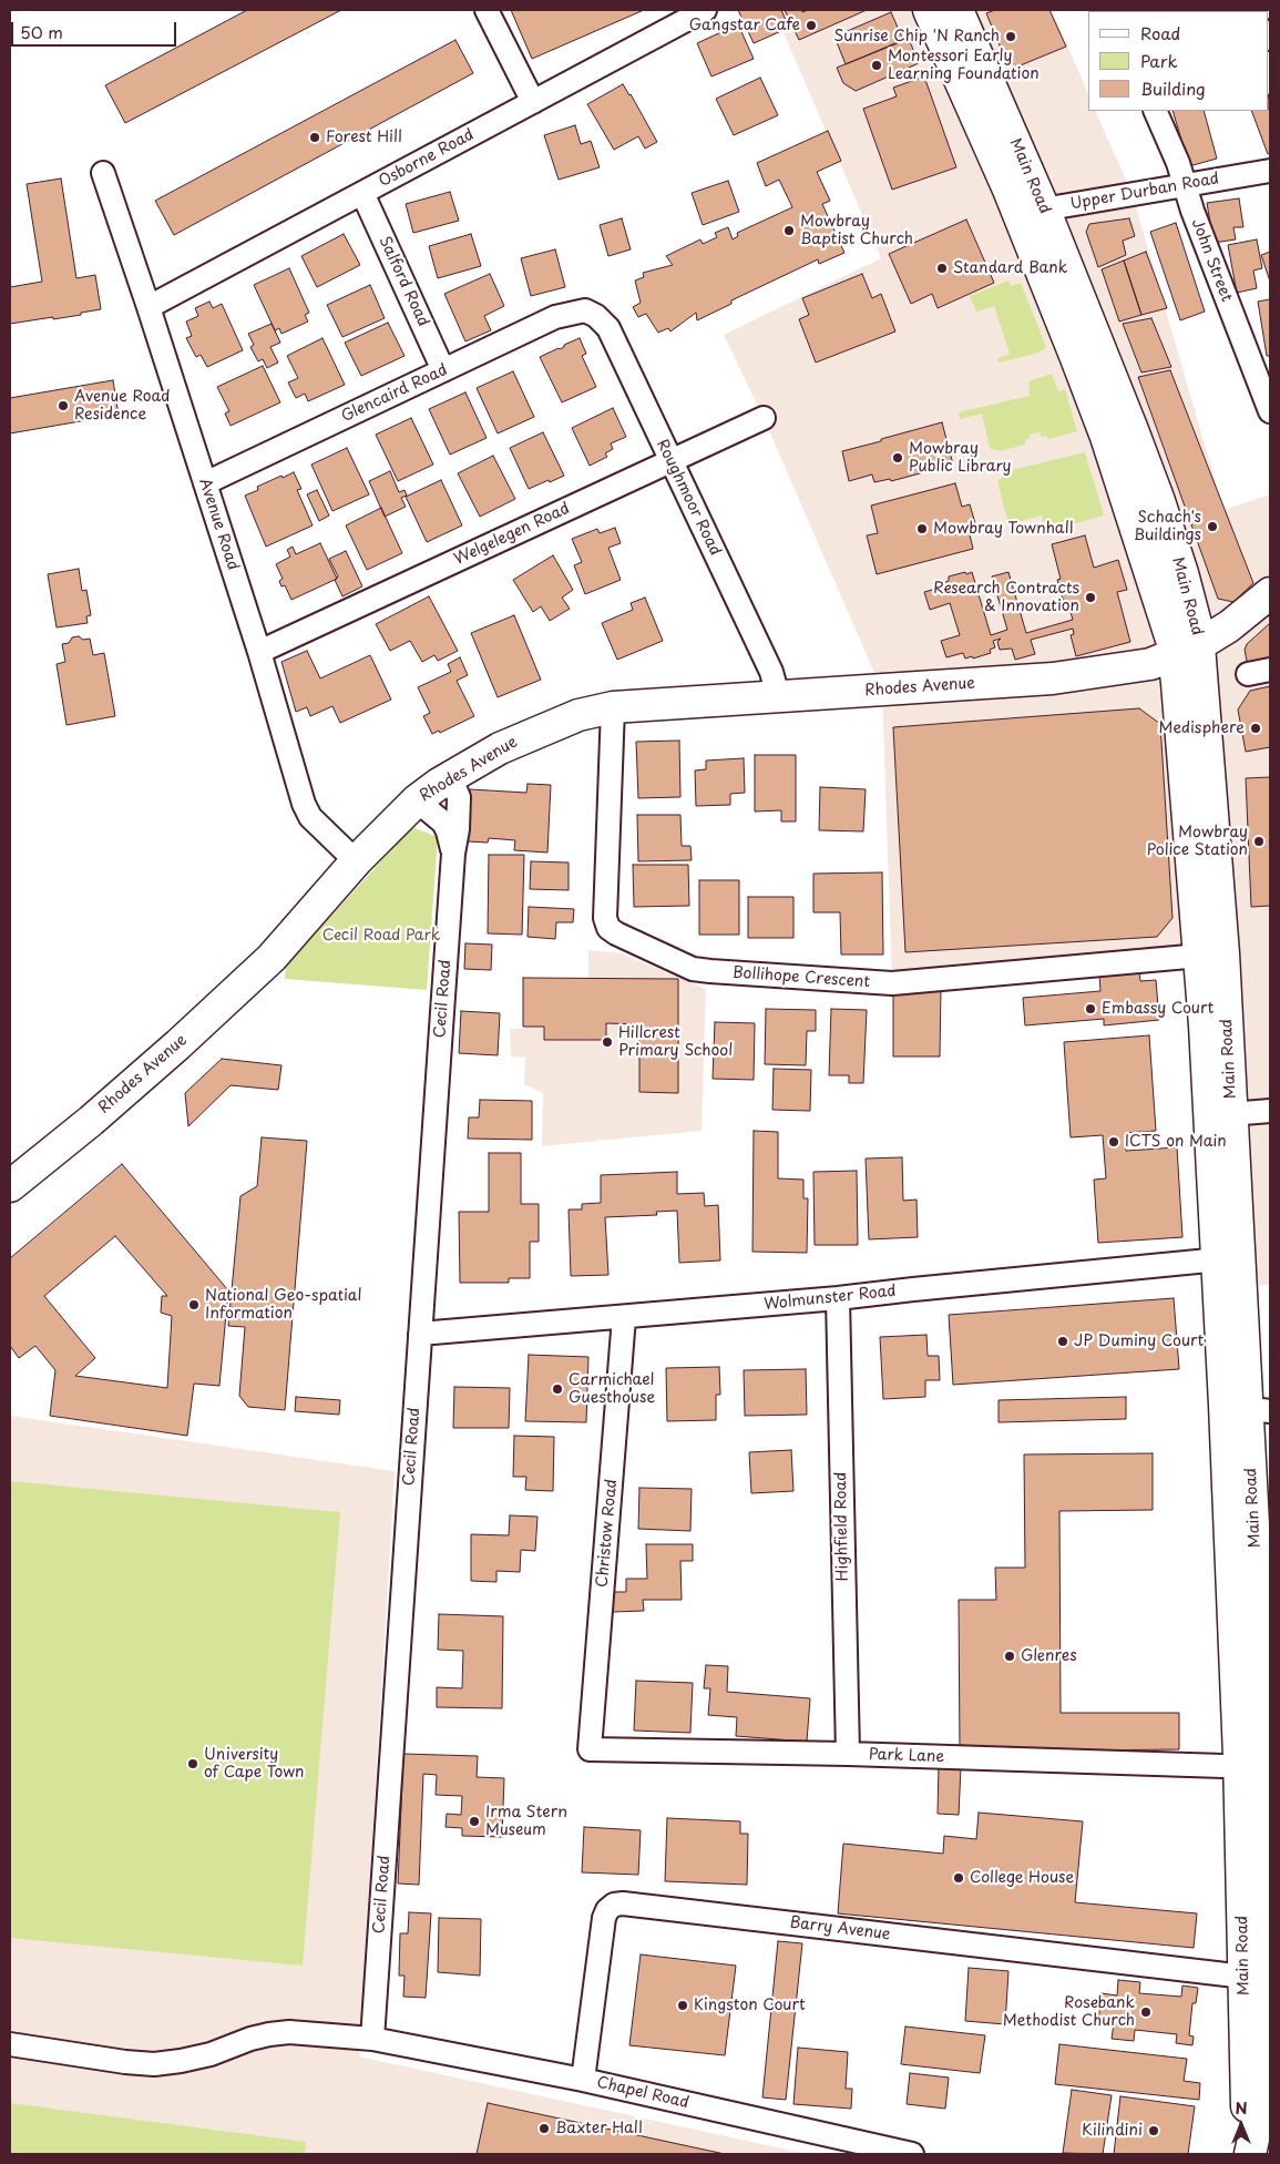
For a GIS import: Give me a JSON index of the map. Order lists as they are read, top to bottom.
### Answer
{
  "streets": {
    "main road": ["Main Road", "Rhodes Avenue"],
    "street": [
      "Osborne Road",
      "Upper Durban Road",
      "John Street",
      "Salford Road",
      "Glencaird Road",
      "Roughmoor Road",
      "Avenue Road",
      "Welgelegen Road",
      "Bollihope Crescent",
      "Cecil Road",
      "Wolmunster Road",
      "Highfield Road",
      "Christow Road",
      "Park Lane",
      "Barry Avenue",
      "Chapel Road"
    ]
  },
  "crossings": [
    ["Osborne Road", "Salford Road"],
    ["Osborne Road", "Avenue Road"],
    ["Main Road", "Upper Durban Road"],
    ["Main Road", "Rhodes Avenue"],
    ["Main Road", "Bollihope Crescent"],
    ["Main Road", "Wolmunster Road"],
    ["Main Road", "Barry Avenue"],
    ["Upper Durban Road", "John Street"],
    ["Salford Road", "Glencaird Road"],
    ["Glencaird Road", "Roughmoor Road"],
    ["Glencaird Road", "Avenue Road"],
    ["Roughmoor Road", "Welgelegen Road"],
    ["Roughmoor Road", "Rhodes Avenue"],
    ["Avenue Road", "Welgelegen Road"],
    ["Avenue Road", "Rhodes Avenue"],
    ["Rhodes Avenue", "Bollihope Crescent"],
    ["Rhodes Avenue", "Cecil Road"],
    ["Cecil Road", "Wolmunster Road"],
    ["Cecil Road", "Chapel Road"],
    ["Wolmunster Road", "Highfield Road"],
    ["Wolmunster Road", "Christow Road"],
    ["Highfield Road", "Park Lane"],
    ["Christow Road", "Park Lane"],
    ["Barry Avenue", "Chapel Road"]
  ],
  "parks": ["Cecil Road Park"],
  "places": [
    "Gangstar Cafe",
    "Sunrise Chip 'N Ranch",
    "Montessori Early Learning Foundation",
    "Forest Hill",
    "Mowbray Baptist Church",
    "Standard Bank",
    "Avenue Road Residence",
    "Mowbray Public Library",
    "Schach's Buildings",
    "Mowbray Townhall",
    "Research Contracts & Innovation",
    "Medisphere",
    "Mowbray Police Station",
    "Embassy Court",
    "Hillcrest Primary School",
    "ICTS on Main",
    "National Geo-spatial Information",
    "JP Duminy Court",
    "Carmichael Guesthouse",
    "Glenres",
    "University of Cape Town",
    "Irma Stern Museum",
    "College House",
    "Kingston Court",
    "Rosebank Methodist Church",
    "Baxter Hall",
    "Kilindini"
  ],
  "legend": ["Road", "Park", "Building"],
  "scale_bar": "50 m",
  "north": "top"
}
